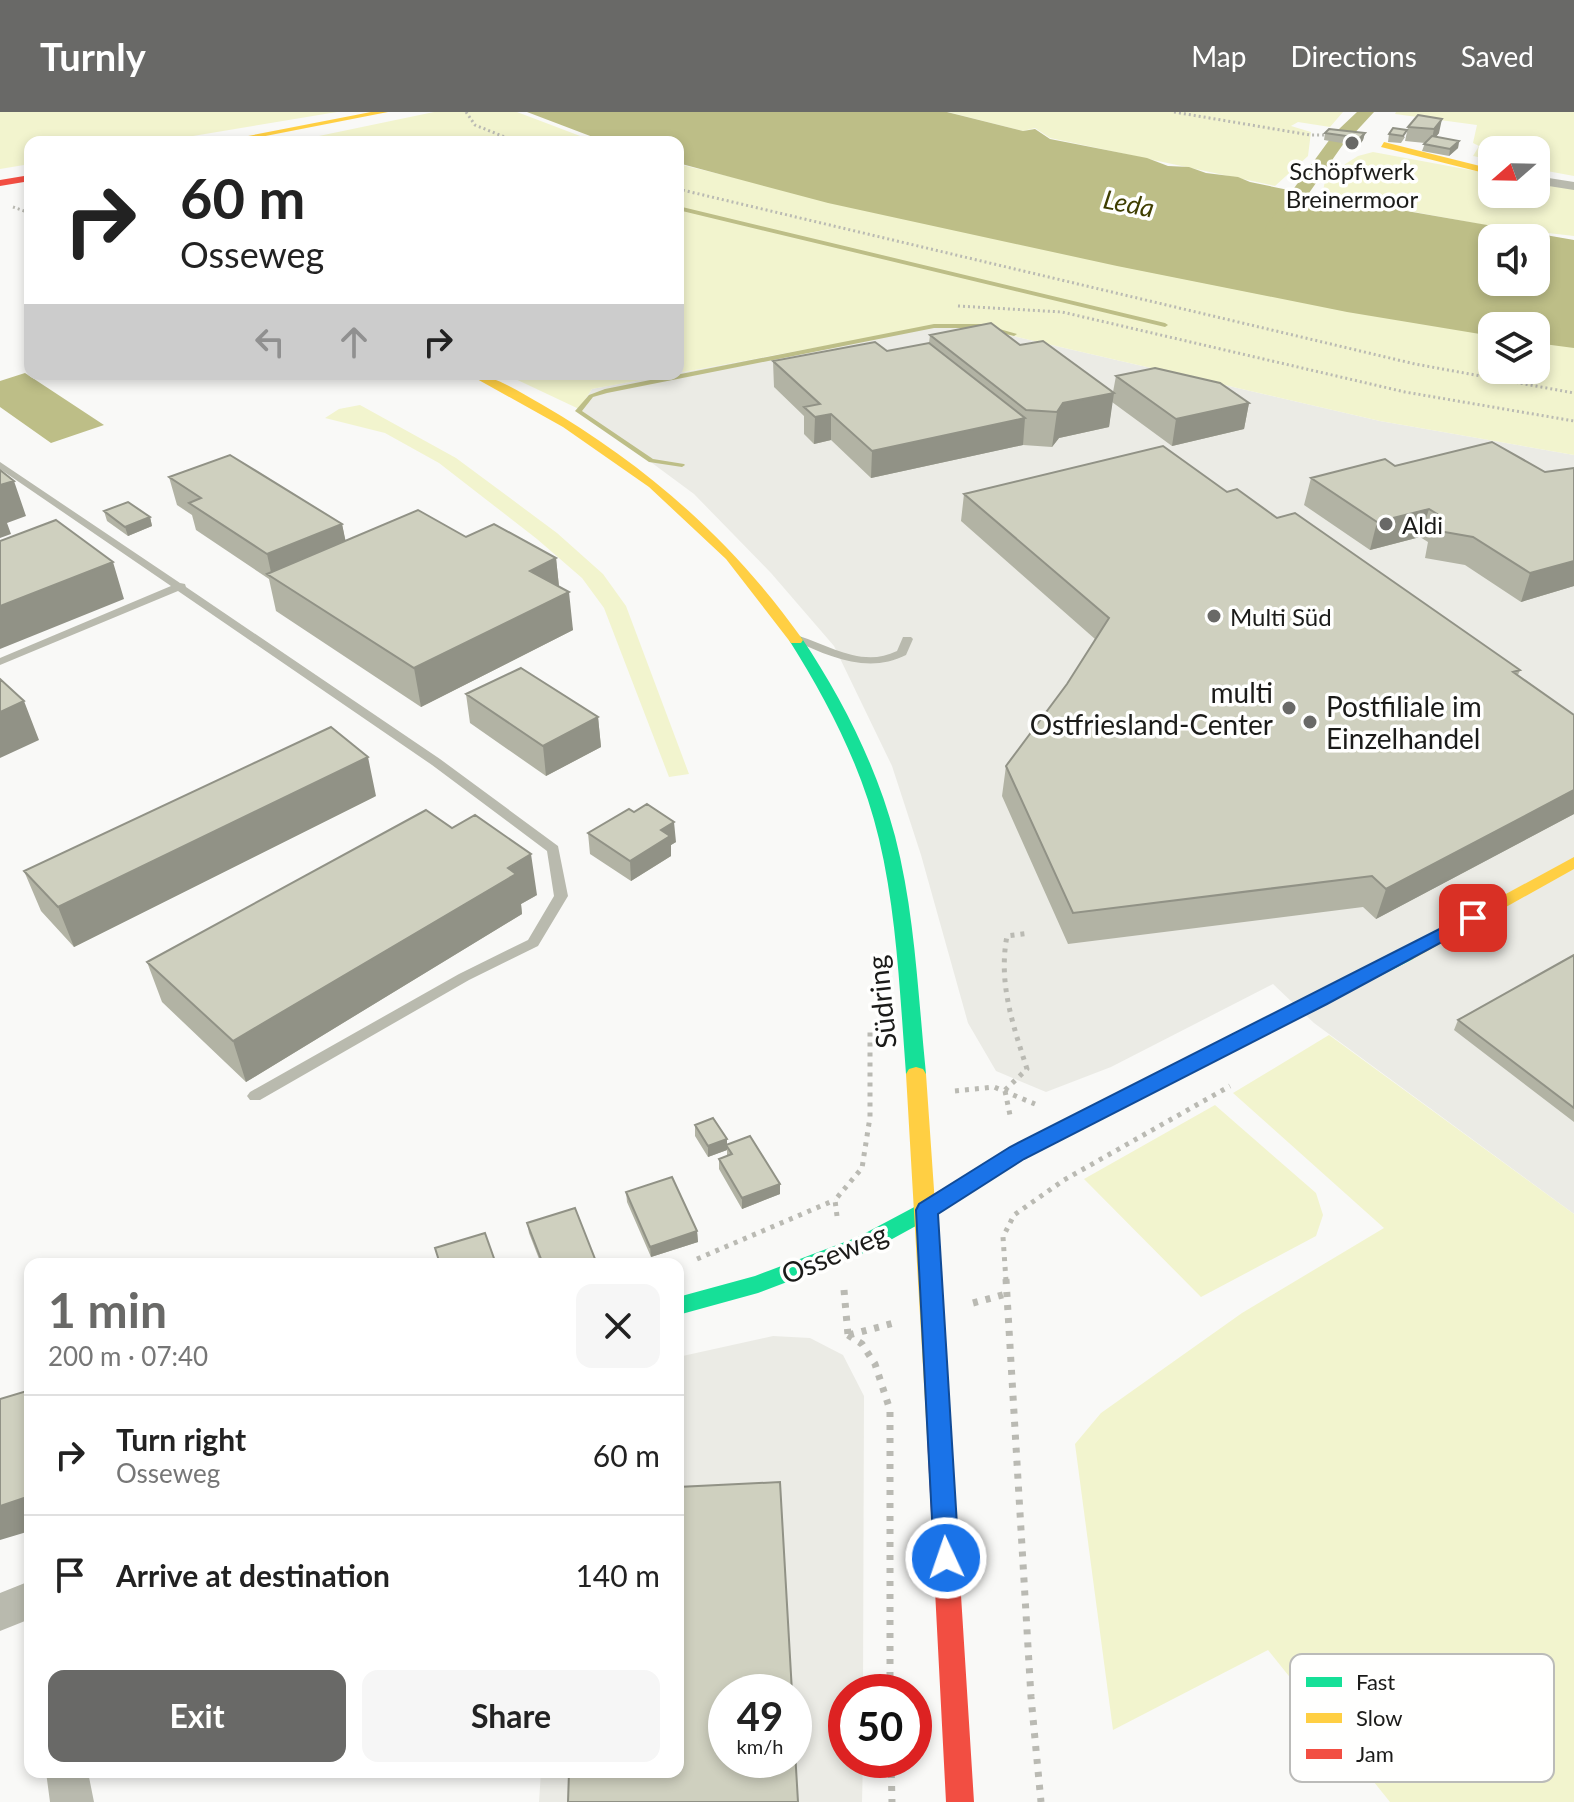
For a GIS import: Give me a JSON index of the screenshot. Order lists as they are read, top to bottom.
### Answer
{
  "streets": {
    "main road": ["Südring", "Osseweg"]
  },
  "crossings": [
    ["Südring", "Osseweg"]
  ],
  "water": ["Leda"],
  "places": [
    "Schöpfwerk Breinermoor",
    "Aldi",
    "Multi Süd",
    "multi Ostfriesland-Center",
    "Postfiliale im Einzelhandel"
  ],
  "legend": ["Fast", "Slow", "Jam"],
  "north": "left",
  "page": {
    "header": "Turnly",
    "nav": ["Map", "Directions", "Saved"],
    "turn": ["60 m", "Osseweg"],
    "heading": ["1 min", "200 m · 07:40"],
    "list": [
      {
        "name": "Turn right",
        "note": "Osseweg",
        "value": "60 m"
      },
      {
        "name": "Arrive at destination",
        "value": "140 m"
      }
    ],
    "buttons": ["Exit", "Share"],
    "speed": "49 km/h",
    "limit": "50"
  }
}
